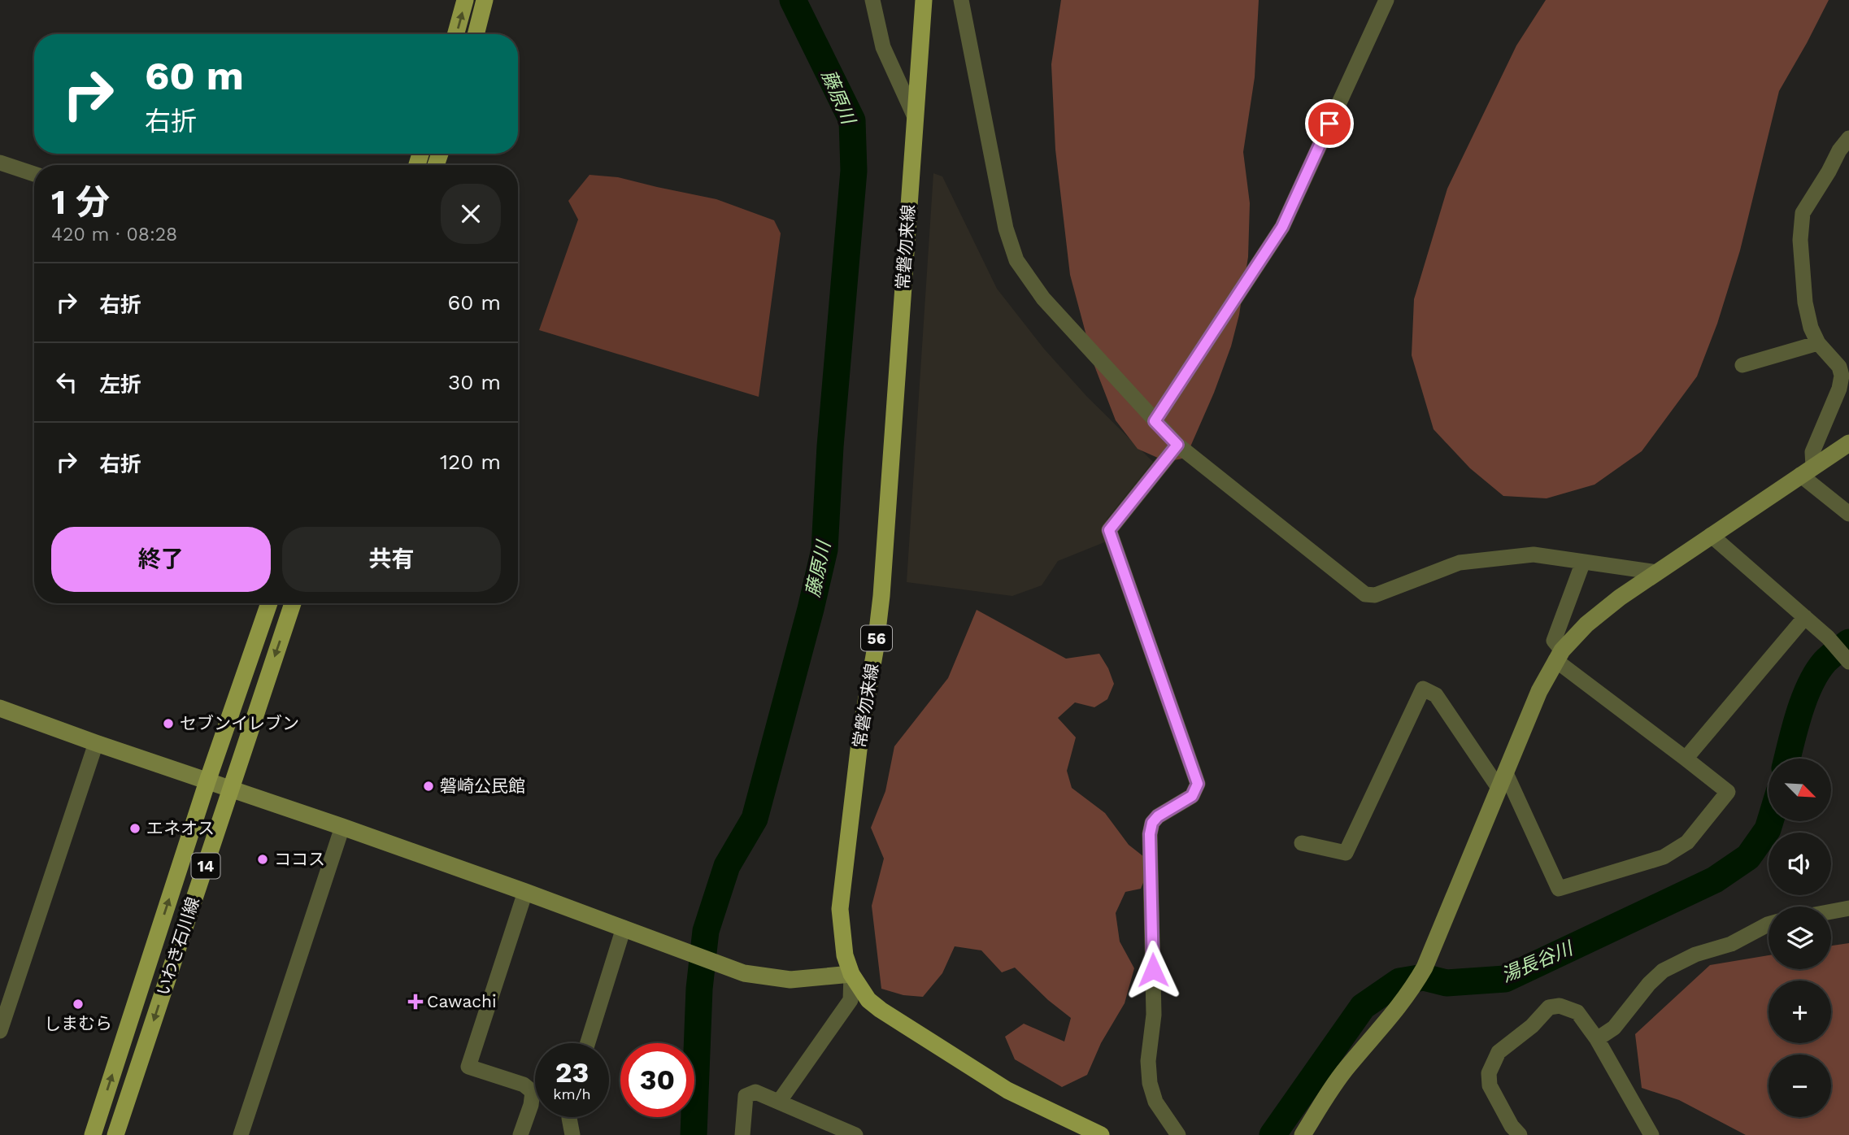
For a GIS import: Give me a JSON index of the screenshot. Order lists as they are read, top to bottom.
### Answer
{
  "streets": {
    "main road": [
      "常磐勿来線",
      "56",
      "14",
      "いわき石川線"
    ]
  },
  "water": ["藤原川", "湯長谷川"],
  "places": {
    "other": [
      "セブンイレブン",
      "磐崎公民館",
      "エネオス",
      "ココス",
      "しまむら"
    ],
    "health": ["Cawachi"]
  },
  "north": "bottom right",
  "page": {
    "turn": ["60 m", "右折"],
    "heading": ["1 分", "420 m · 08:28"],
    "list": [
      {
        "name": "右折",
        "value": "60 m"
      },
      {
        "name": "左折",
        "value": "30 m"
      },
      {
        "name": "右折",
        "value": "120 m"
      }
    ],
    "buttons": ["終了", "共有"],
    "map_buttons": ["+", "−"],
    "speed": "23 km/h",
    "limit": "30"
  }
}
